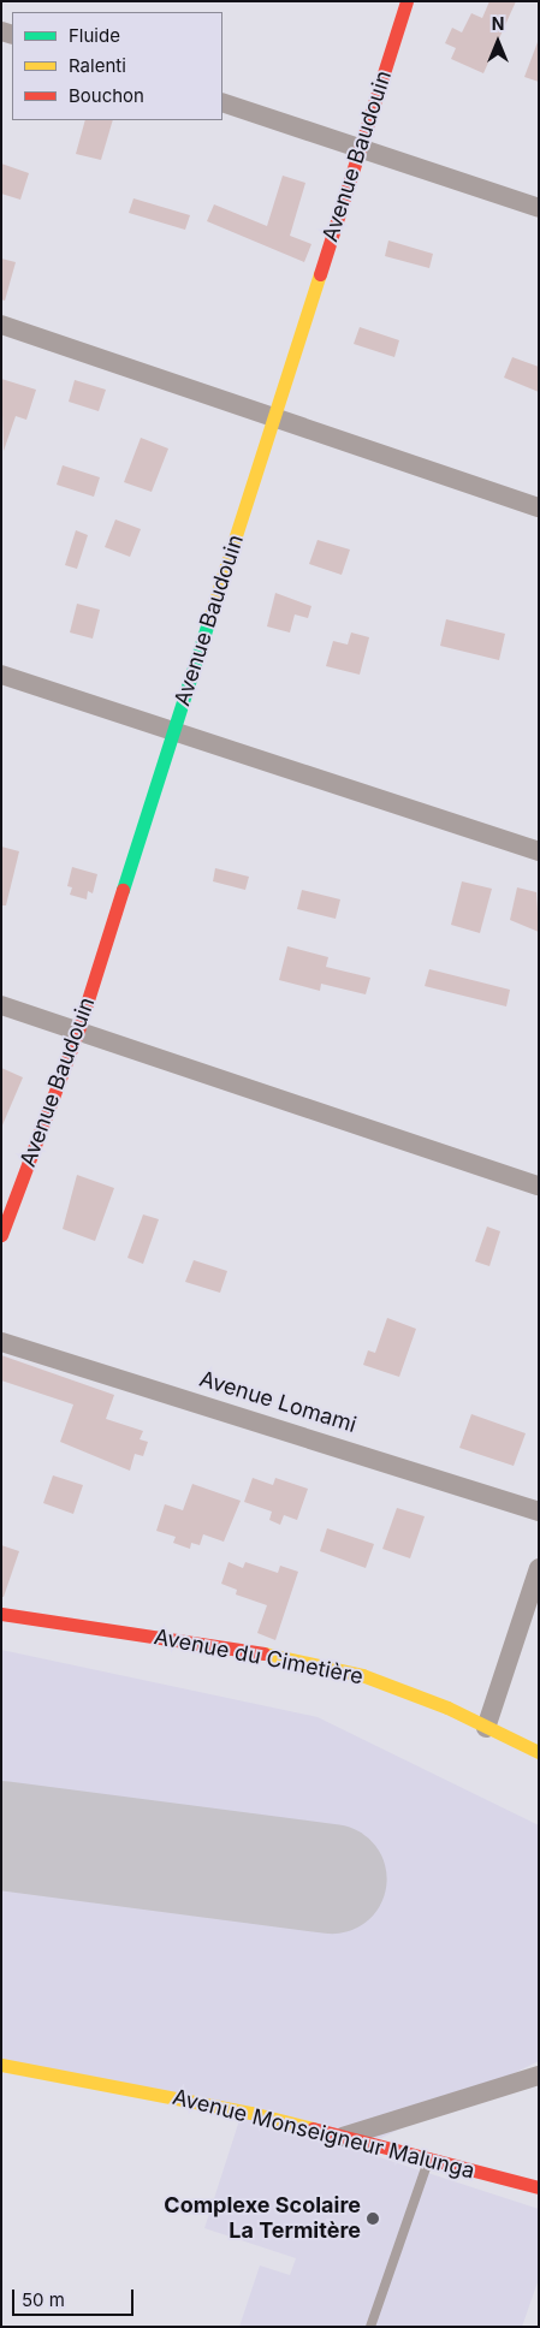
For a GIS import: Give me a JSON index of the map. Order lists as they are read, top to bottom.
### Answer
{
  "streets": {
    "street": [
      "Avenue Baudouin",
      "Avenue Lomami",
      "Avenue du Cimetière",
      "Avenue Monseigneur Malunga"
    ]
  },
  "places": ["Complexe Scolaire La Termitère"],
  "legend": ["Fluide", "Ralenti", "Bouchon"],
  "scale_bar": "50 m",
  "north": "top"
}
